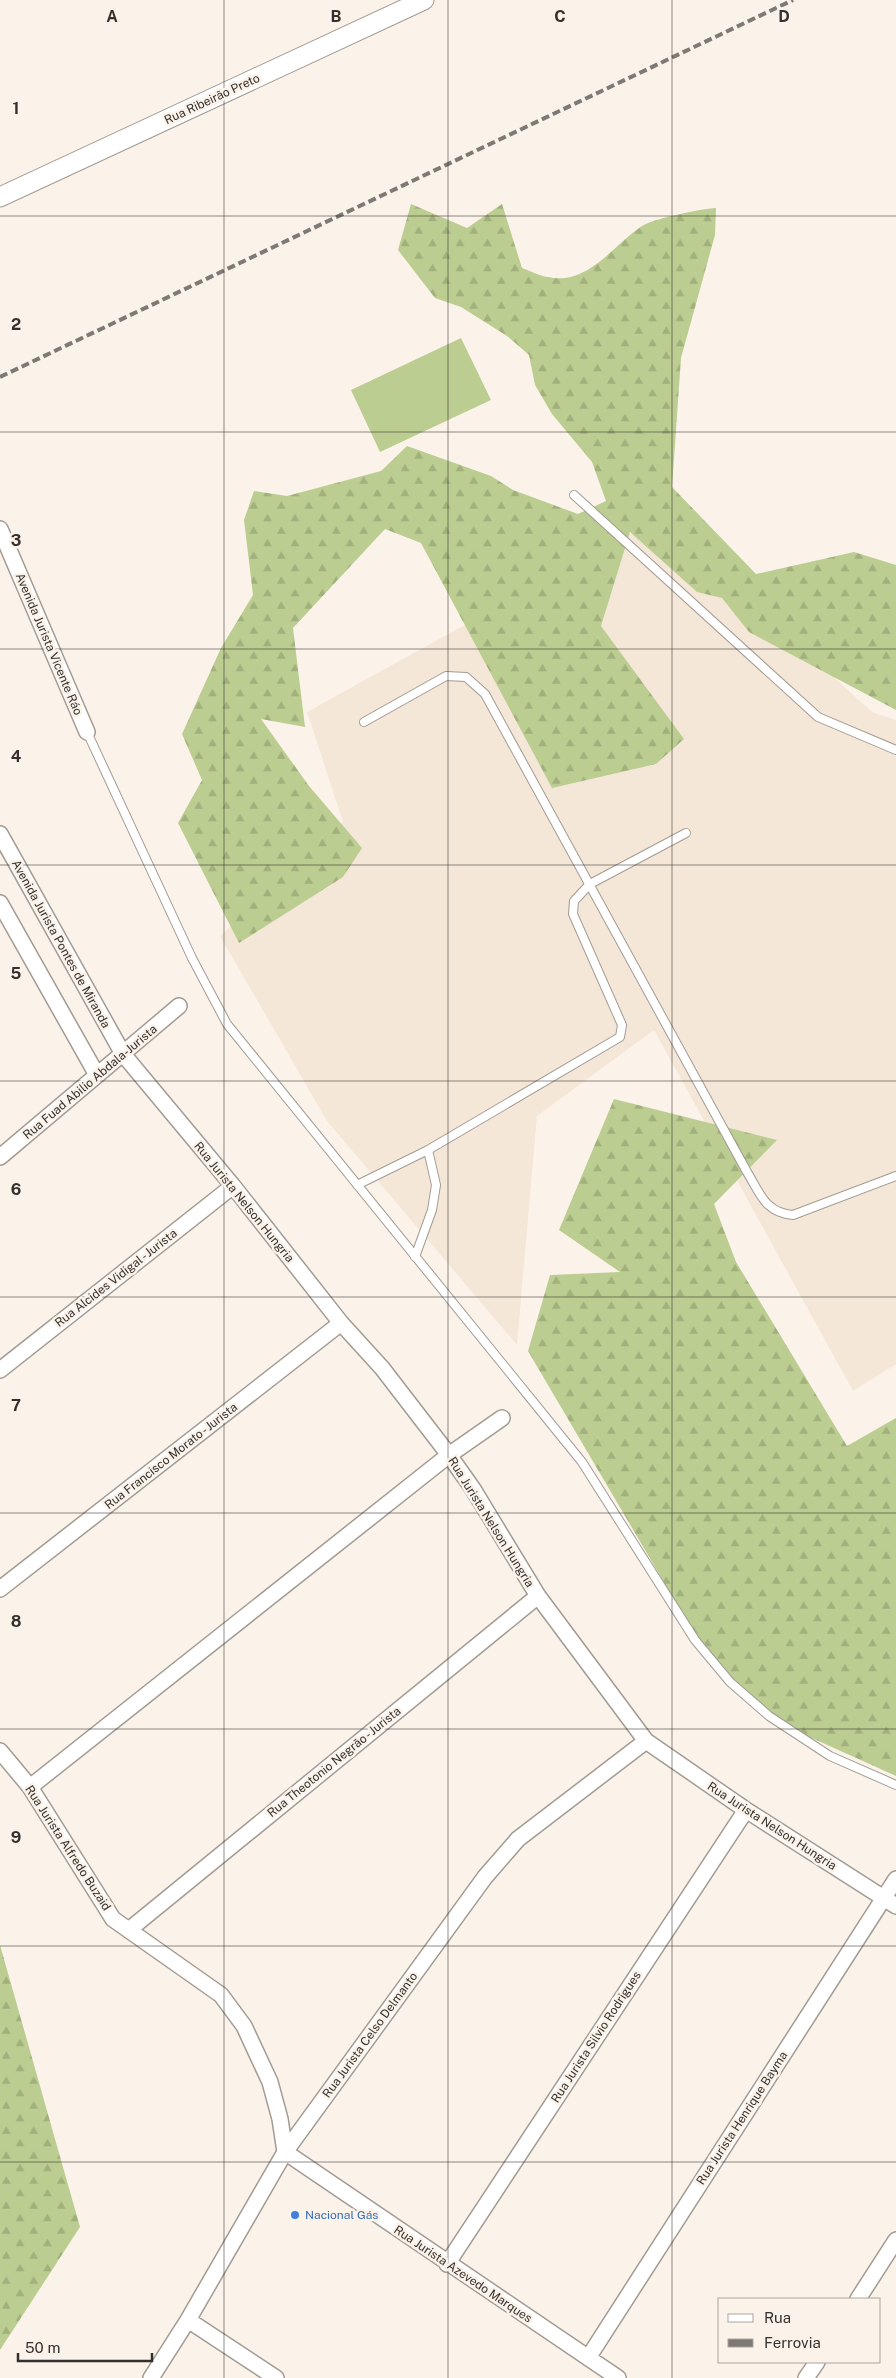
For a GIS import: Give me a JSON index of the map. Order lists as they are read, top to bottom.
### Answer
{
  "streets": {
    "street": [
      "Rua Ribeirão Preto",
      "Avenida Jurista Vicente Ráo",
      "Avenida Jurista Pontes de Miranda",
      "Rua Fuad Abilio Abdala-Jurista",
      "Rua Jurista Nelson Hungria",
      "Rua Alcides Vidigal - Jurista",
      "Rua Francisco Morato - Jurista",
      "Rua Theotonio Negrão - Jurista",
      "Rua Jurista Alfredo Buzaid",
      "Rua Jurista Celso Delmanto",
      "Rua Jurista Silvio Rodrigues",
      "Rua Jurista Henrique Bayma",
      "Rua Jurista Azevedo Marques"
    ]
  },
  "crossings": [
    ["Avenida Jurista Pontes de Miranda", "Rua Fuad Abilio Abdala-Jurista"],
    ["Avenida Jurista Pontes de Miranda", "Rua Jurista Nelson Hungria"],
    ["Rua Fuad Abilio Abdala-Jurista", "Rua Jurista Nelson Hungria"],
    ["Rua Jurista Nelson Hungria", "Rua Alcides Vidigal - Jurista"],
    ["Rua Jurista Nelson Hungria", "Rua Francisco Morato - Jurista"],
    ["Rua Jurista Nelson Hungria", "Rua Theotonio Negrão - Jurista"],
    ["Rua Jurista Nelson Hungria", "Rua Jurista Celso Delmanto"],
    ["Rua Jurista Nelson Hungria", "Rua Jurista Silvio Rodrigues"],
    ["Rua Jurista Nelson Hungria", "Rua Jurista Henrique Bayma"],
    ["Rua Theotonio Negrão - Jurista", "Rua Jurista Alfredo Buzaid"],
    ["Rua Jurista Alfredo Buzaid", "Rua Jurista Celso Delmanto"],
    ["Rua Jurista Alfredo Buzaid", "Rua Jurista Azevedo Marques"],
    ["Rua Jurista Celso Delmanto", "Rua Jurista Azevedo Marques"],
    ["Rua Jurista Silvio Rodrigues", "Rua Jurista Azevedo Marques"],
    ["Rua Jurista Henrique Bayma", "Rua Jurista Azevedo Marques"]
  ],
  "places": ["Nacional Gás"],
  "legend": ["Rua", "Ferrovia"],
  "scale_bar": "50 m",
  "grid": {
    "columns": [
      "A",
      "B",
      "C",
      "D"
    ],
    "rows": [
      "1",
      "2",
      "3",
      "4",
      "5",
      "6",
      "7",
      "8",
      "9"
    ]
  }
}
